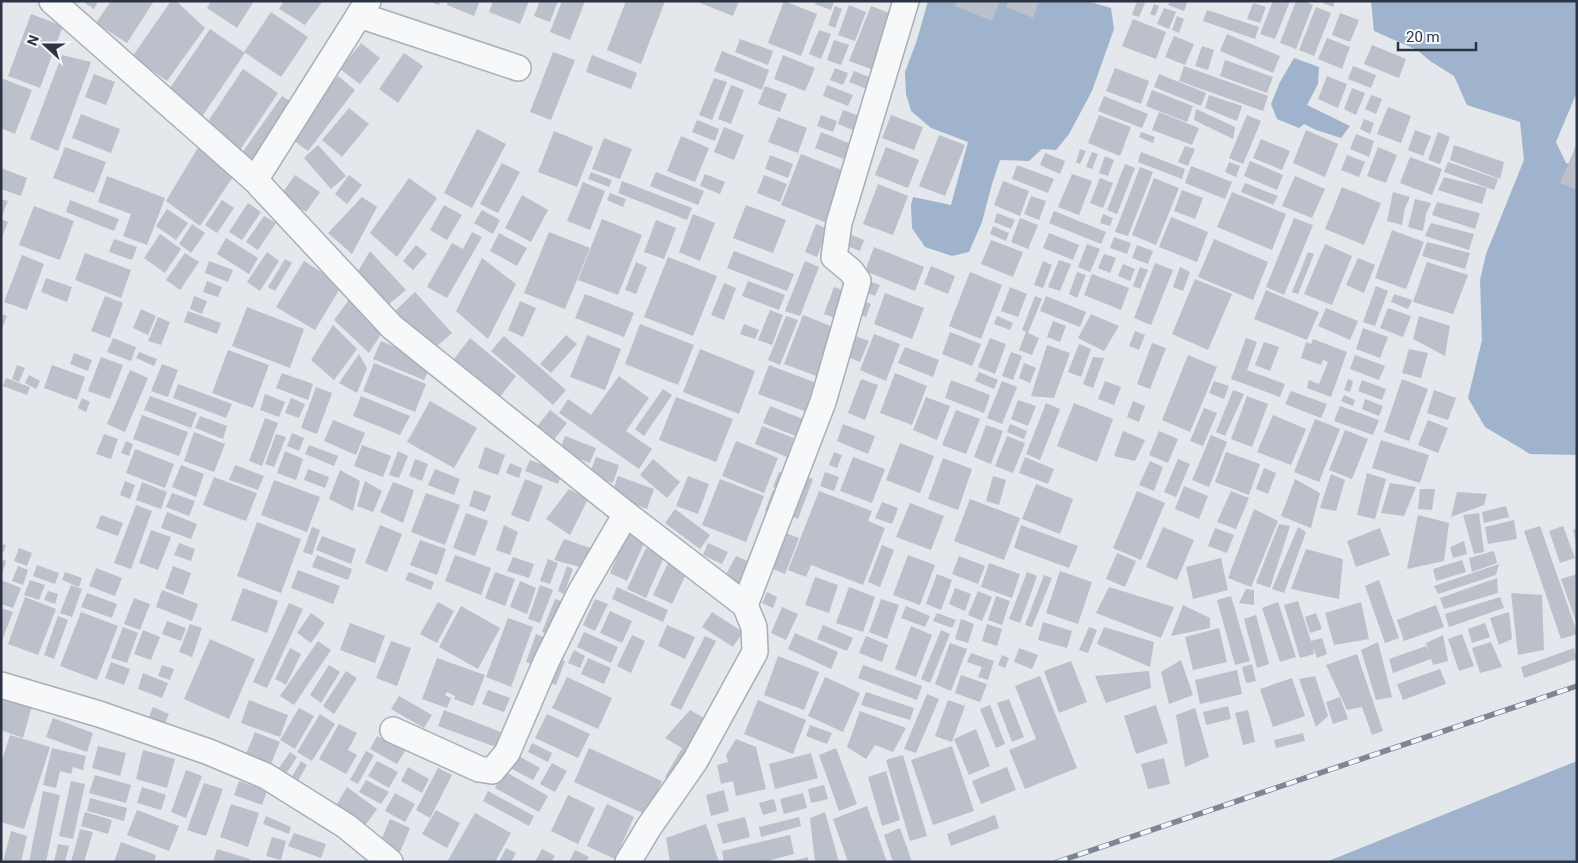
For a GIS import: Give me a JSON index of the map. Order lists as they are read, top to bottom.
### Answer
{
  "scale_bar": "20 m",
  "north": "left"
}
